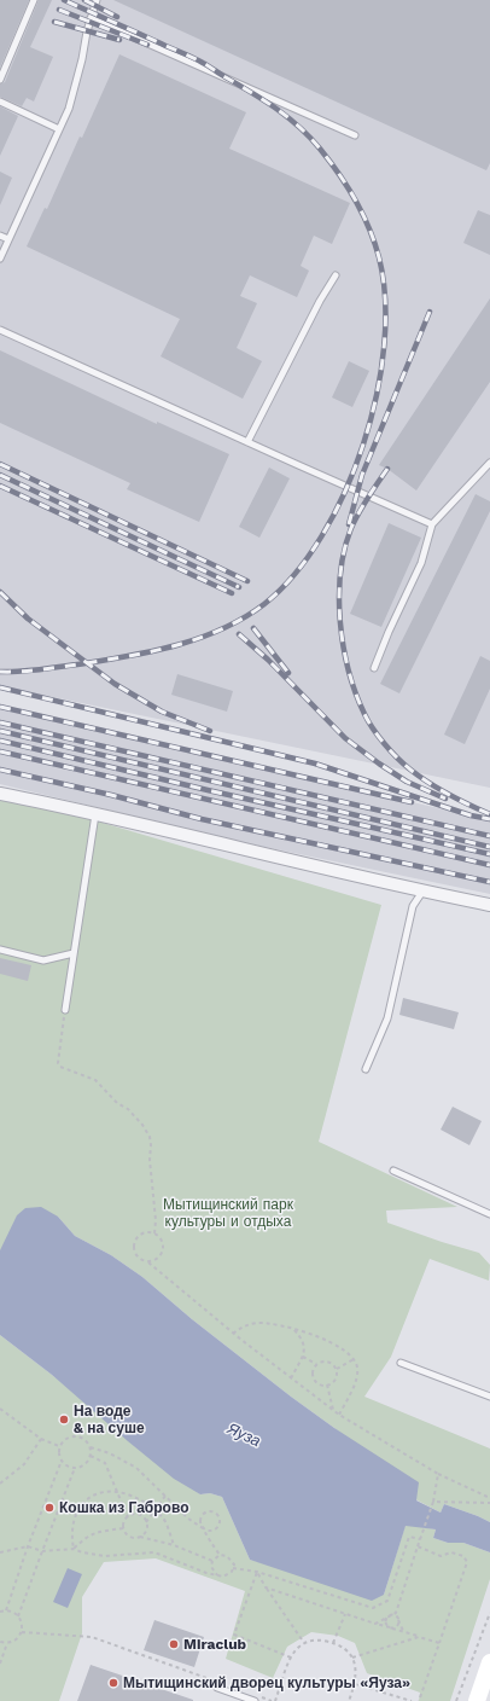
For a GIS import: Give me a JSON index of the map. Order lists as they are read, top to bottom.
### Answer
{
  "water": ["Яуза"],
  "parks": ["Мытищинский парк культуры и отдыха"],
  "places": [
    "На воде & на суше",
    "Кошка из Габрово",
    "Miraclub",
    "Мытищинский дворец культуры «Яуза»"
  ]
}
